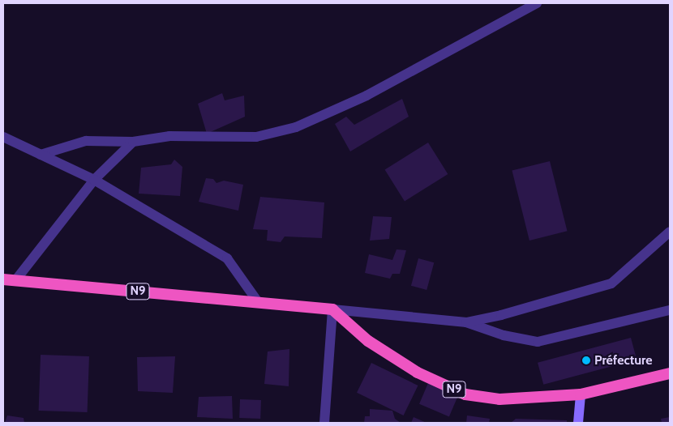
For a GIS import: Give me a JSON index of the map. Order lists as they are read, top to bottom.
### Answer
{
  "streets": {
    "highway": ["N9"]
  },
  "places": ["Préfecture"]
}
